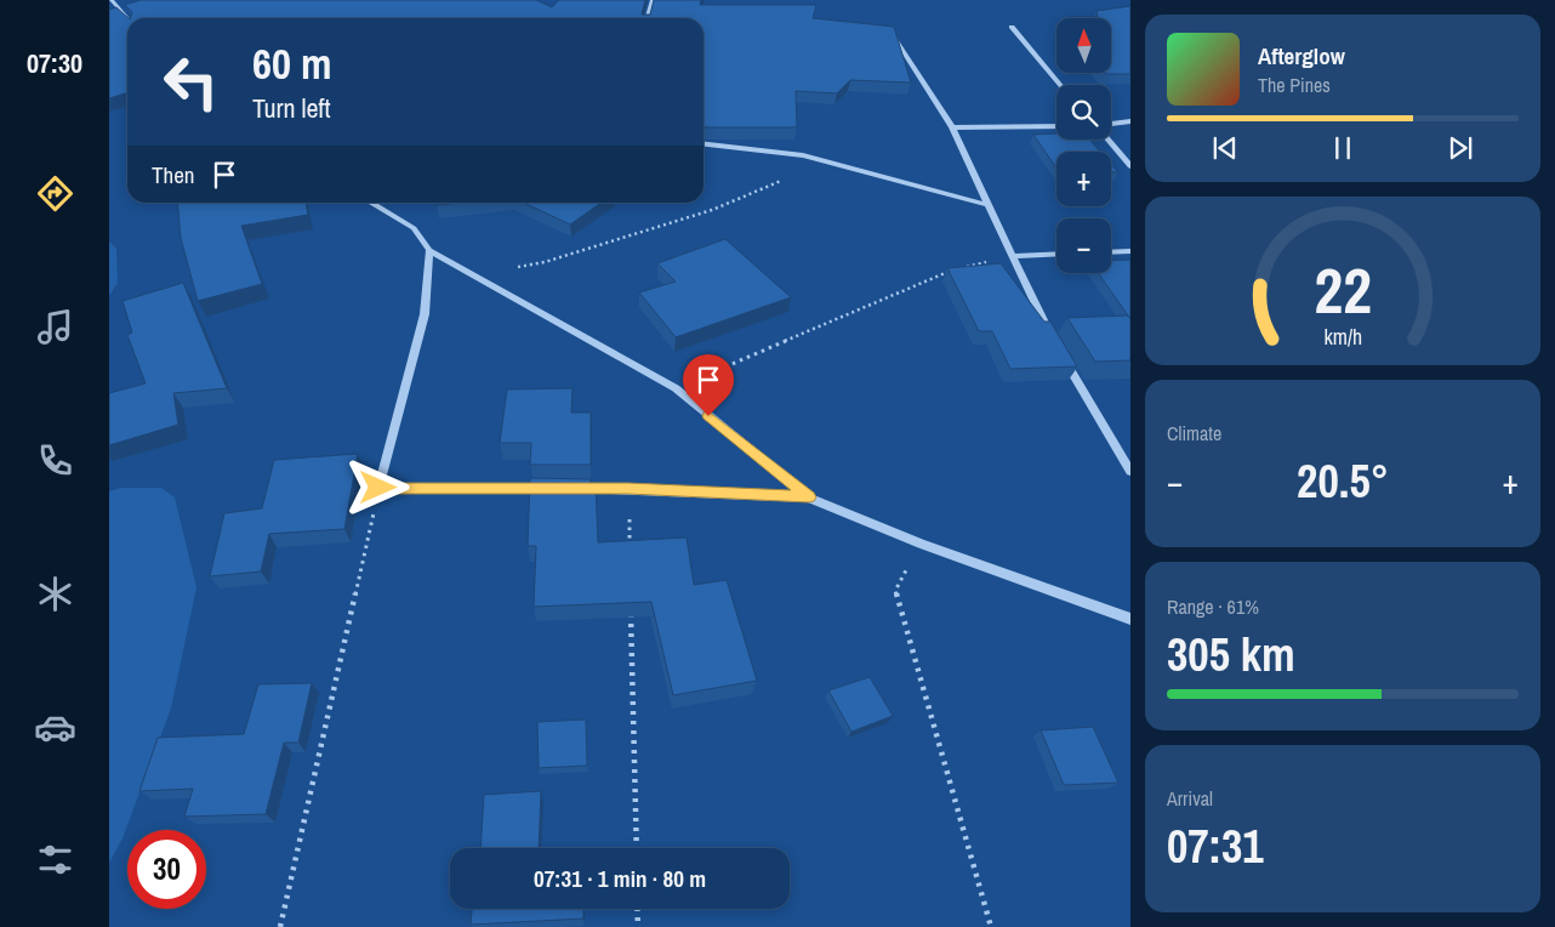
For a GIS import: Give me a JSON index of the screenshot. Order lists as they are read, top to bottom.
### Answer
{
  "north": "top",
  "page": {
    "tabs": "07:30",
    "map_buttons": ["+", "−"],
    "turn": ["60 m", "Turn left"],
    "song": ["Afterglow", "The Pines"],
    "then": "Then",
    "tile": [
      "Climate",
      ["Range · 61%", "305 km"],
      ["Arrival", "07:31"]
    ],
    "heat": ["−", "20.5°", "+"],
    "limit": "30",
    "trip": "07:31 · 1 min · 80 m",
    "gauge": ["22", "km/h"]
  }
}
